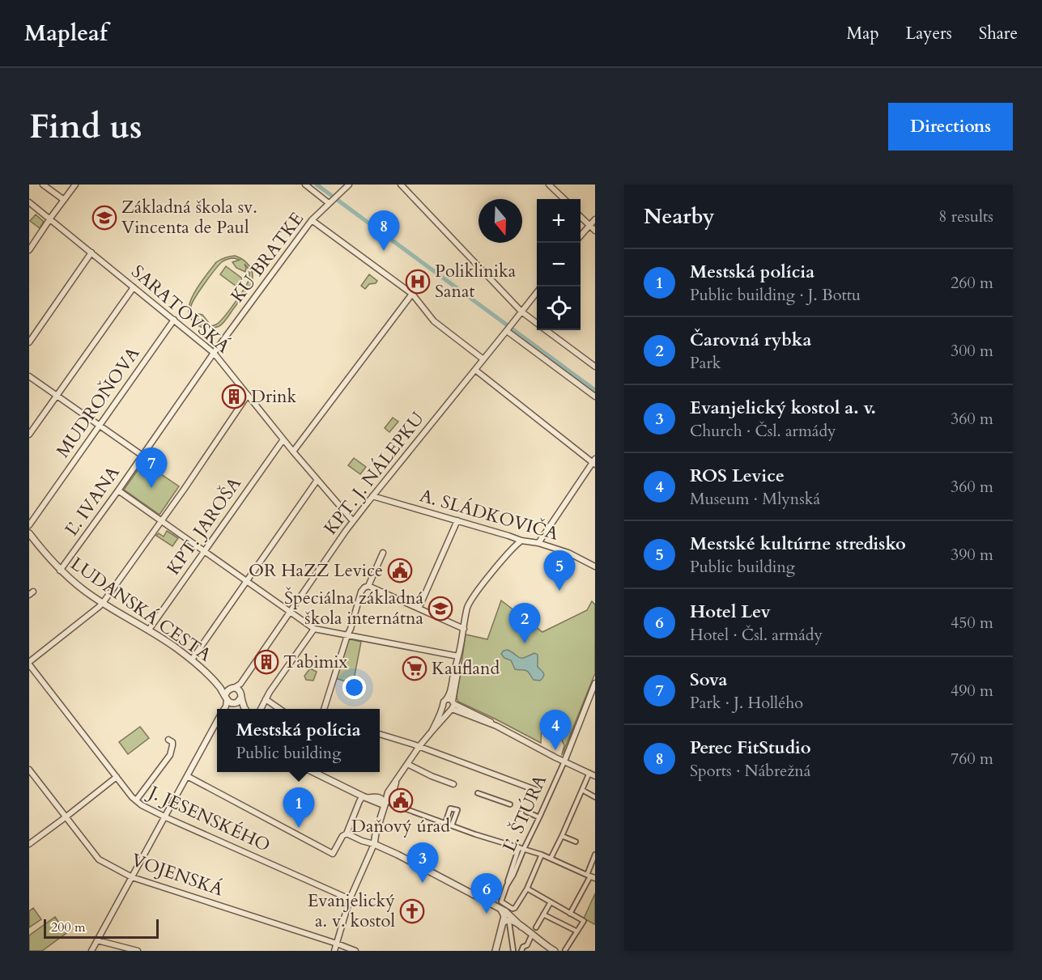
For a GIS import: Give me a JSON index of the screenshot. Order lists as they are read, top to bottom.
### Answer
{
  "streets": {
    "street": [
      "KU BRATKE",
      "SARATOVSKÁ",
      "MUDROŇOVA",
      "KPT. J. NÁLEPKU",
      "Ľ. IVANA",
      "A. SLÁDKOVIČA",
      "KPT. JAROŠA",
      "LUDANSKÁ CESTA",
      "Ľ. ŠTÚRA",
      "J. JESENSKÉHO",
      "VOJENSKÁ"
    ]
  },
  "crossings": [
    ["KU BRATKE", "SARATOVSKÁ"],
    ["KU BRATKE", "Ľ. IVANA"],
    ["SARATOVSKÁ", "MUDROŇOVA"],
    ["SARATOVSKÁ", "KPT. J. NÁLEPKU"],
    ["SARATOVSKÁ", "Ľ. IVANA"],
    ["SARATOVSKÁ", "KPT. JAROŠA"],
    ["KPT. J. NÁLEPKU", "A. SLÁDKOVIČA"],
    ["KPT. J. NÁLEPKU", "LUDANSKÁ CESTA"],
    ["KPT. J. NÁLEPKU", "J. JESENSKÉHO"],
    ["KPT. J. NÁLEPKU", "VOJENSKÁ"],
    ["Ľ. IVANA", "LUDANSKÁ CESTA"],
    ["KPT. JAROŠA", "LUDANSKÁ CESTA"]
  ],
  "places": {
    "school or university": ["Základná škola sv. Vincenta de Paul", "Špeciálna základná škola internátna"],
    "hospital": ["Poliklinika Sanat"],
    "building": ["Drink", "Tabimix"],
    "public building": ["OR HaZZ Levice", "Daňový úrad"],
    "supermarket": ["Kaufland"],
    "church": ["Evanjelický a. v. kostol"]
  },
  "scale_bar": "200 m",
  "north": "bottom",
  "page": {
    "header": "Mapleaf",
    "nav": ["Map", "Layers", "Share"],
    "buttons": "Directions",
    "title": "Find us",
    "heading": ["Nearby", "8 results"],
    "map_buttons": ["+", "−"],
    "pins": [
      "8",
      "7",
      "5",
      "2",
      "4",
      "1",
      "3",
      "6"
    ],
    "list": [
      {
        "mark": "1",
        "name": "Mestská polícia",
        "note": "Public building · J. Bottu",
        "value": "260 m"
      },
      {
        "mark": "2",
        "name": "Čarovná rybka",
        "note": "Park",
        "value": "300 m"
      },
      {
        "mark": "3",
        "name": "Evanjelický kostol a. v.",
        "note": "Church · Čsl. armády",
        "value": "360 m"
      },
      {
        "mark": "4",
        "name": "ROS Levice",
        "note": "Museum · Mlynská",
        "value": "360 m"
      },
      {
        "mark": "5",
        "name": "Mestské kultúrne stredisko",
        "note": "Public building",
        "value": "390 m"
      },
      {
        "mark": "6",
        "name": "Hotel Lev",
        "note": "Hotel · Čsl. armády",
        "value": "450 m"
      },
      {
        "mark": "7",
        "name": "Sova",
        "note": "Park · J. Hollého",
        "value": "490 m"
      },
      {
        "mark": "8",
        "name": "Perec FitStudio",
        "note": "Sports · Nábrežná",
        "value": "760 m"
      }
    ],
    "popup": ["Mestská polícia", "Public building"],
    "scale": "200 m"
  }
}
